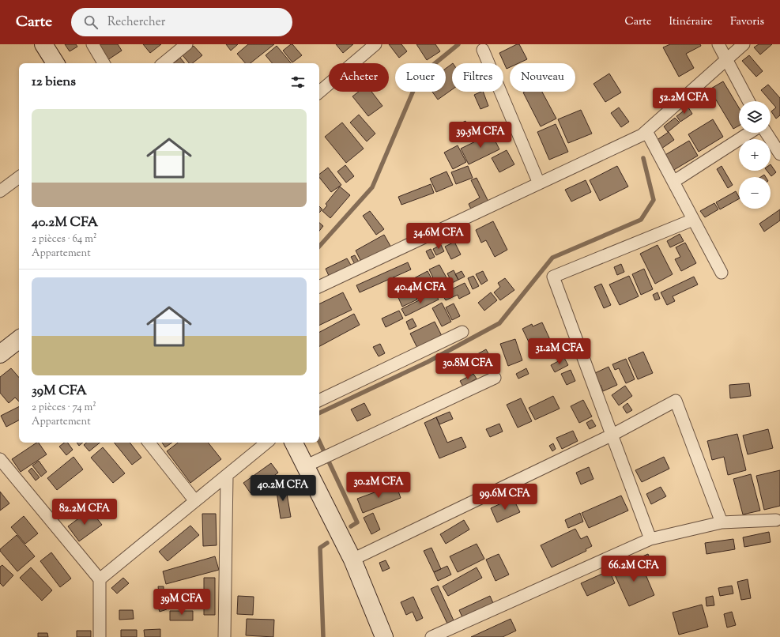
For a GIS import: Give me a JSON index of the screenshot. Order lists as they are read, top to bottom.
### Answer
{
  "page": {
    "header": "Carte",
    "search": "Rechercher",
    "nav": ["Carte", "Itinéraire", "Favoris"],
    "chip": [
      "Acheter",
      "Louer",
      "Filtres",
      "Nouveau"
    ],
    "heading": "12 biens",
    "price": [
      "52.2M CFA",
      "39.5M CFA",
      "34.6M CFA",
      "40.4M CFA",
      "31.2M CFA",
      "30.8M CFA",
      "30.2M CFA",
      "40.2M CFA",
      "99.6M CFA",
      "82.2M CFA",
      "66.2M CFA",
      "39M CFA"
    ],
    "map_buttons": ["+", "−"],
    "list": [
      {
        "name": "40.2M CFA",
        "note": "2 pièces · 64 m² · Appartement"
      },
      {
        "name": "39M CFA",
        "note": "2 pièces · 74 m² · Appartement"
      }
    ]
  }
}
